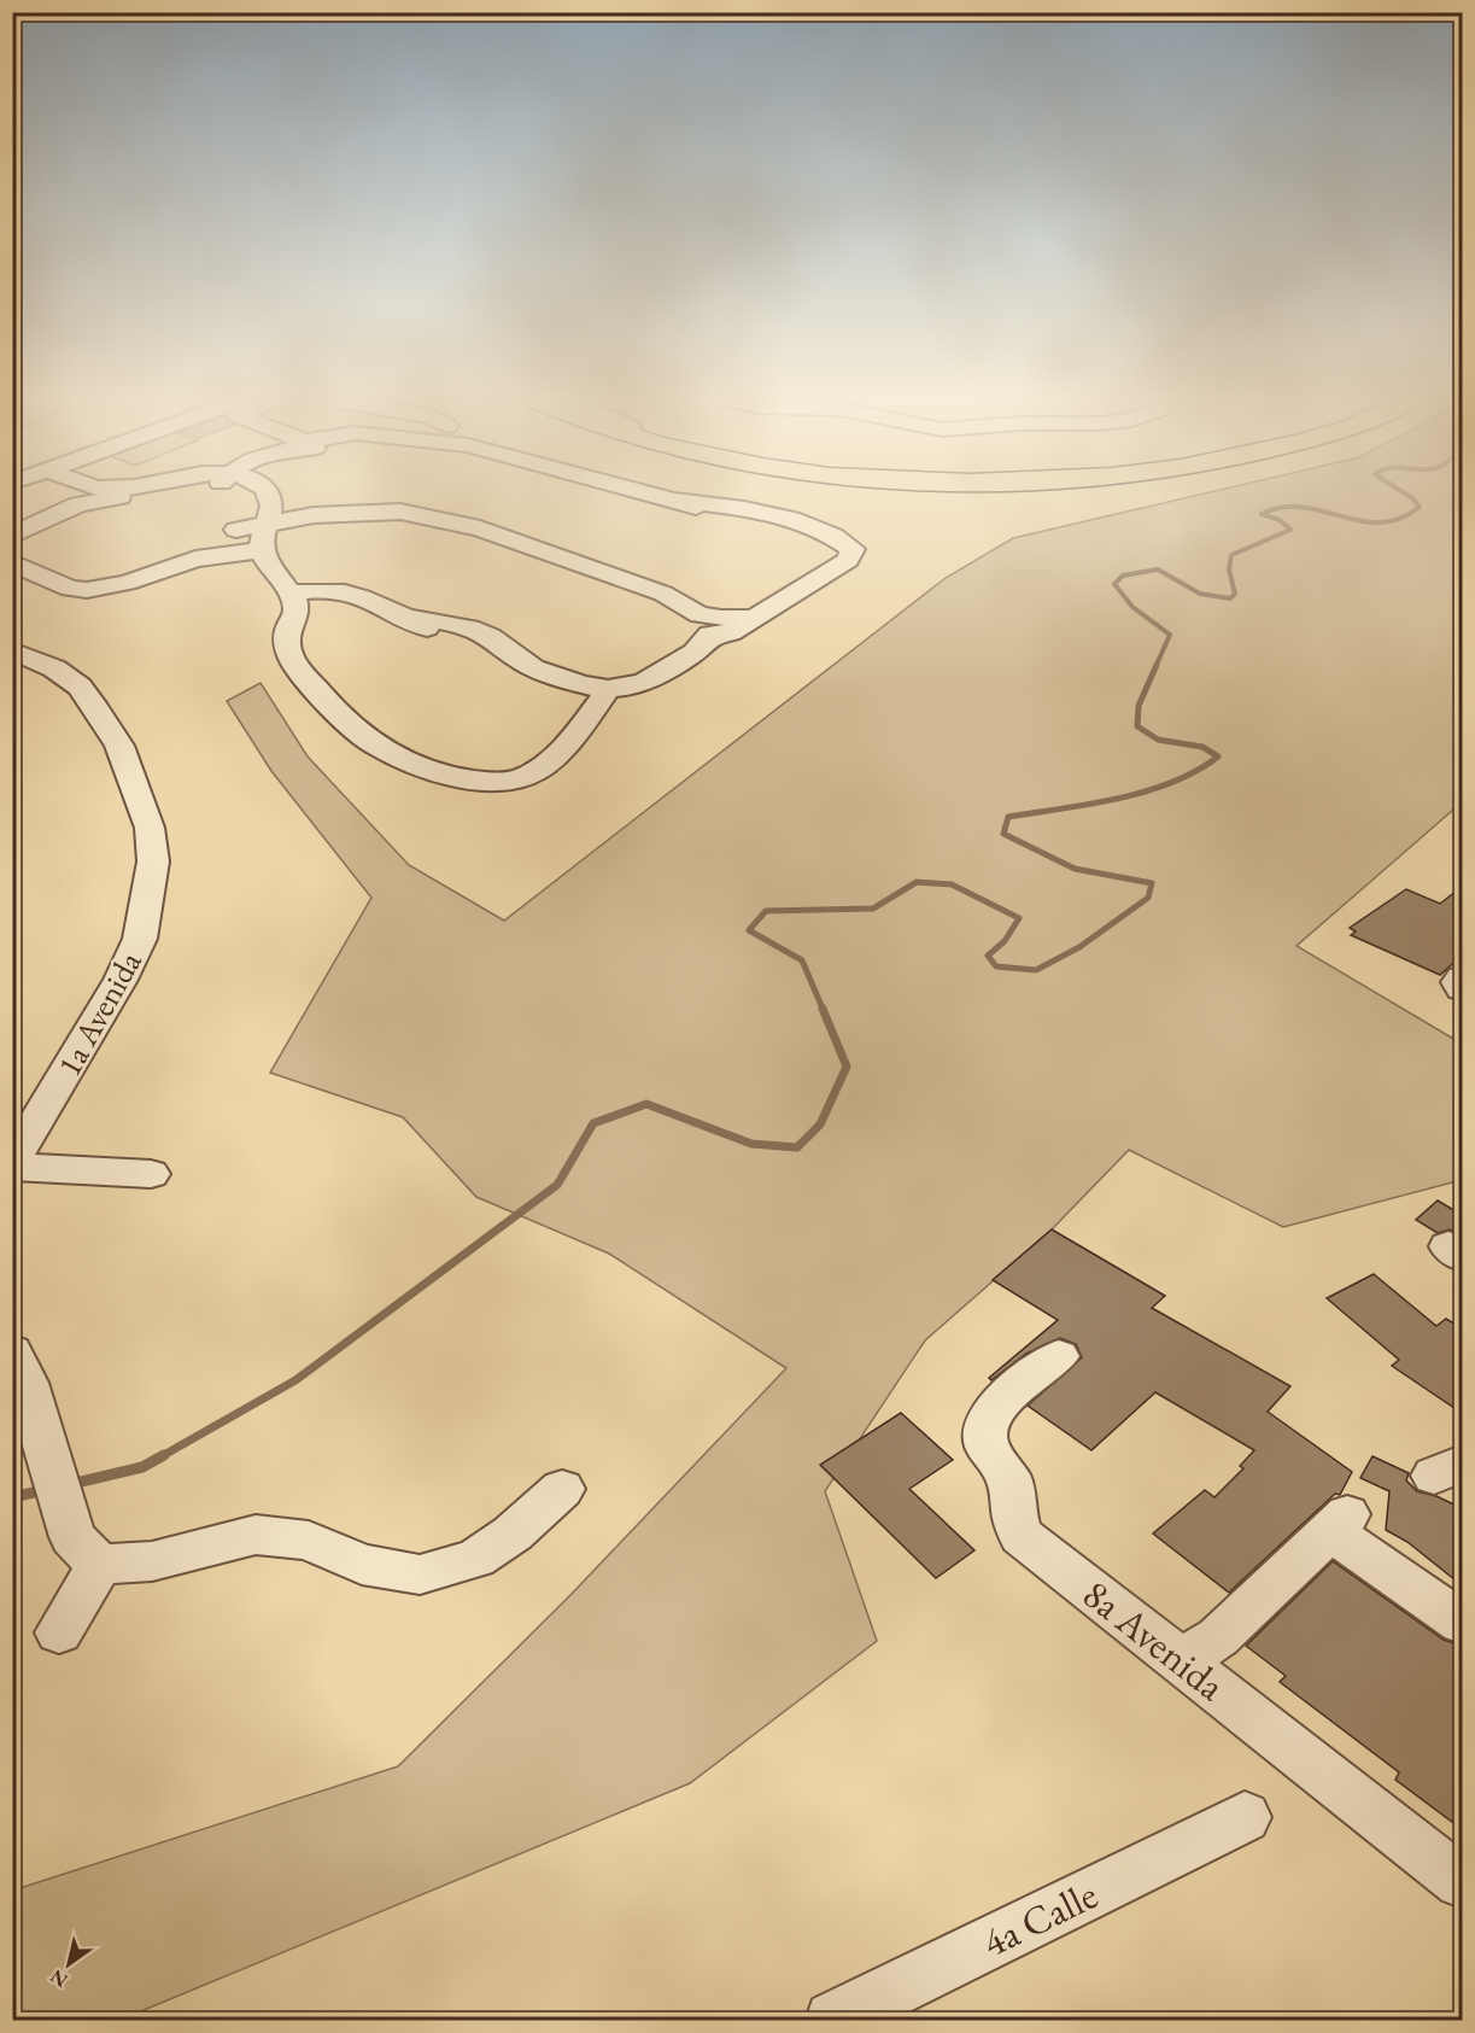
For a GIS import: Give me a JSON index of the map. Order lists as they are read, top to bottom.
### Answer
{
  "streets": {
    "street": ["1a Avenida", "8a Avenida", "4a Calle"]
  },
  "north": "bottom left"
}
